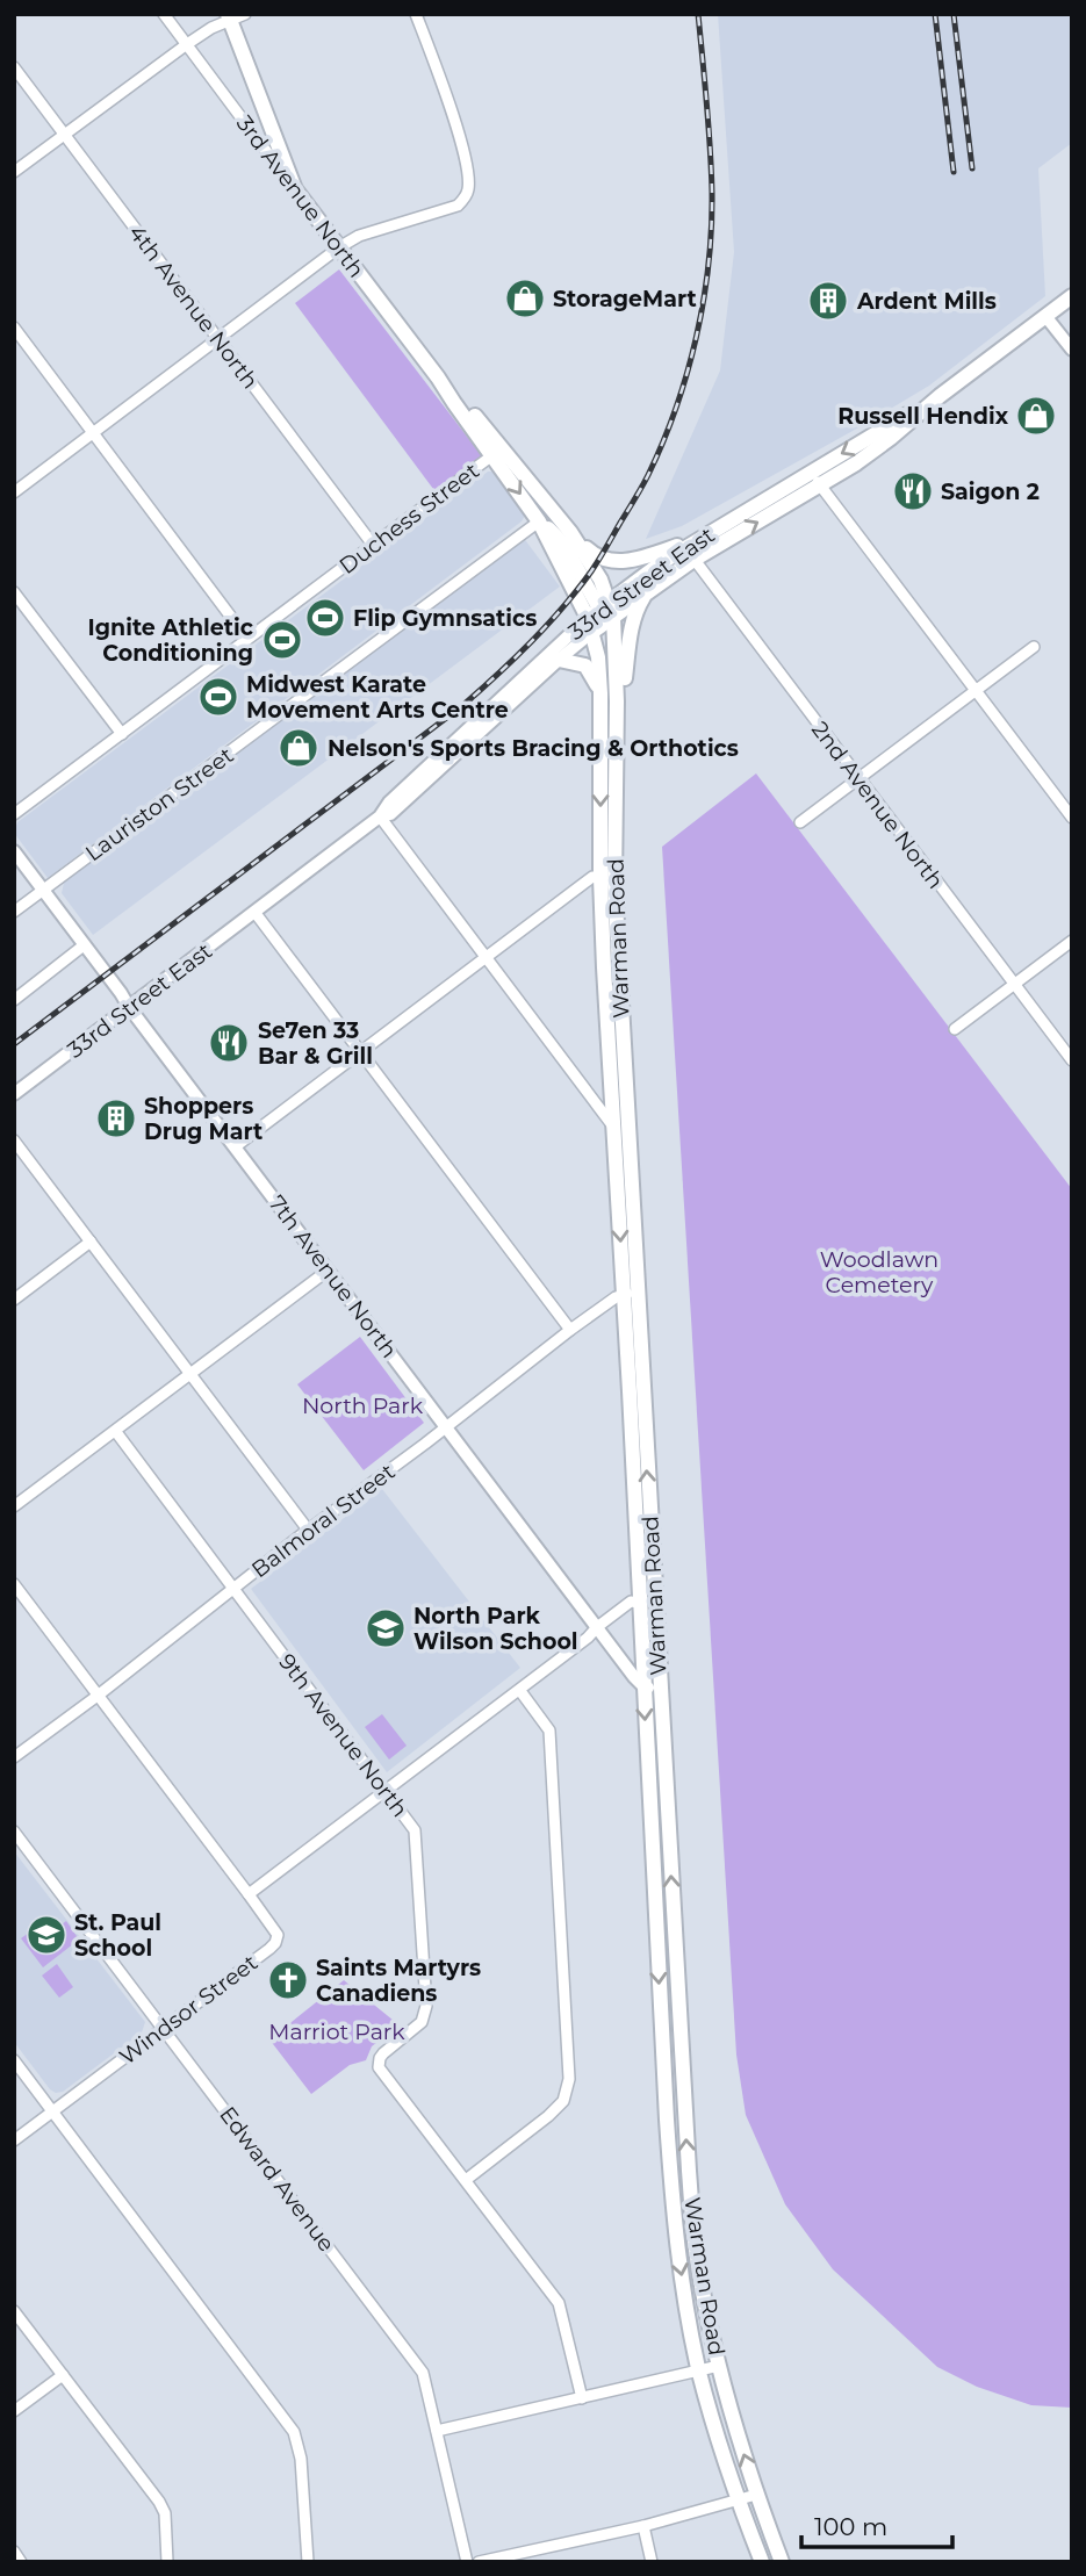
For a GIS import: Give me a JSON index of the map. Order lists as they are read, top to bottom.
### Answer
{
  "streets": {
    "main road": ["3rd Avenue North", "33rd Street East", "Warman Road"],
    "street": [
      "4th Avenue North",
      "Duchess Street",
      "Lauriston Street",
      "2nd Avenue North",
      "7th Avenue North",
      "Balmoral Street",
      "9th Avenue North",
      "Windsor Street",
      "Edward Avenue"
    ]
  },
  "crossings": [
    ["3rd Avenue North", "Duchess Street"],
    ["3rd Avenue North", "33rd Street East"],
    ["3rd Avenue North", "Lauriston Street"],
    ["3rd Avenue North", "Warman Road"],
    ["4th Avenue North", "Duchess Street"],
    ["33rd Street East", "2nd Avenue North"],
    ["33rd Street East", "Warman Road"],
    ["33rd Street East", "7th Avenue North"],
    ["Lauriston Street", "7th Avenue North"],
    ["Warman Road", "7th Avenue North"],
    ["Warman Road", "Balmoral Street"],
    ["7th Avenue North", "Balmoral Street"],
    ["Balmoral Street", "9th Avenue North"],
    ["Windsor Street", "Edward Avenue"]
  ],
  "parks": ["Woodlawn Cemetery", "North Park", "Marriot Park"],
  "places": {
    "shop": ["StorageMart", "Russell Hendix", "Nelson's Sports Bracing & Orthotics"],
    "building": ["Ardent Mills", "Shoppers Drug Mart"],
    "restaurant": ["Saigon 2", "Se7en 33 Bar & Grill"],
    "sports": ["Flip Gymnsatics", "Ignite Athletic Conditioning", "Midwest Karate Movement Arts Centre"],
    "school or university": ["North Park Wilson School", "St. Paul School"],
    "church": ["Saints Martyrs Canadiens"]
  },
  "scale_bar": "100 m"
}
